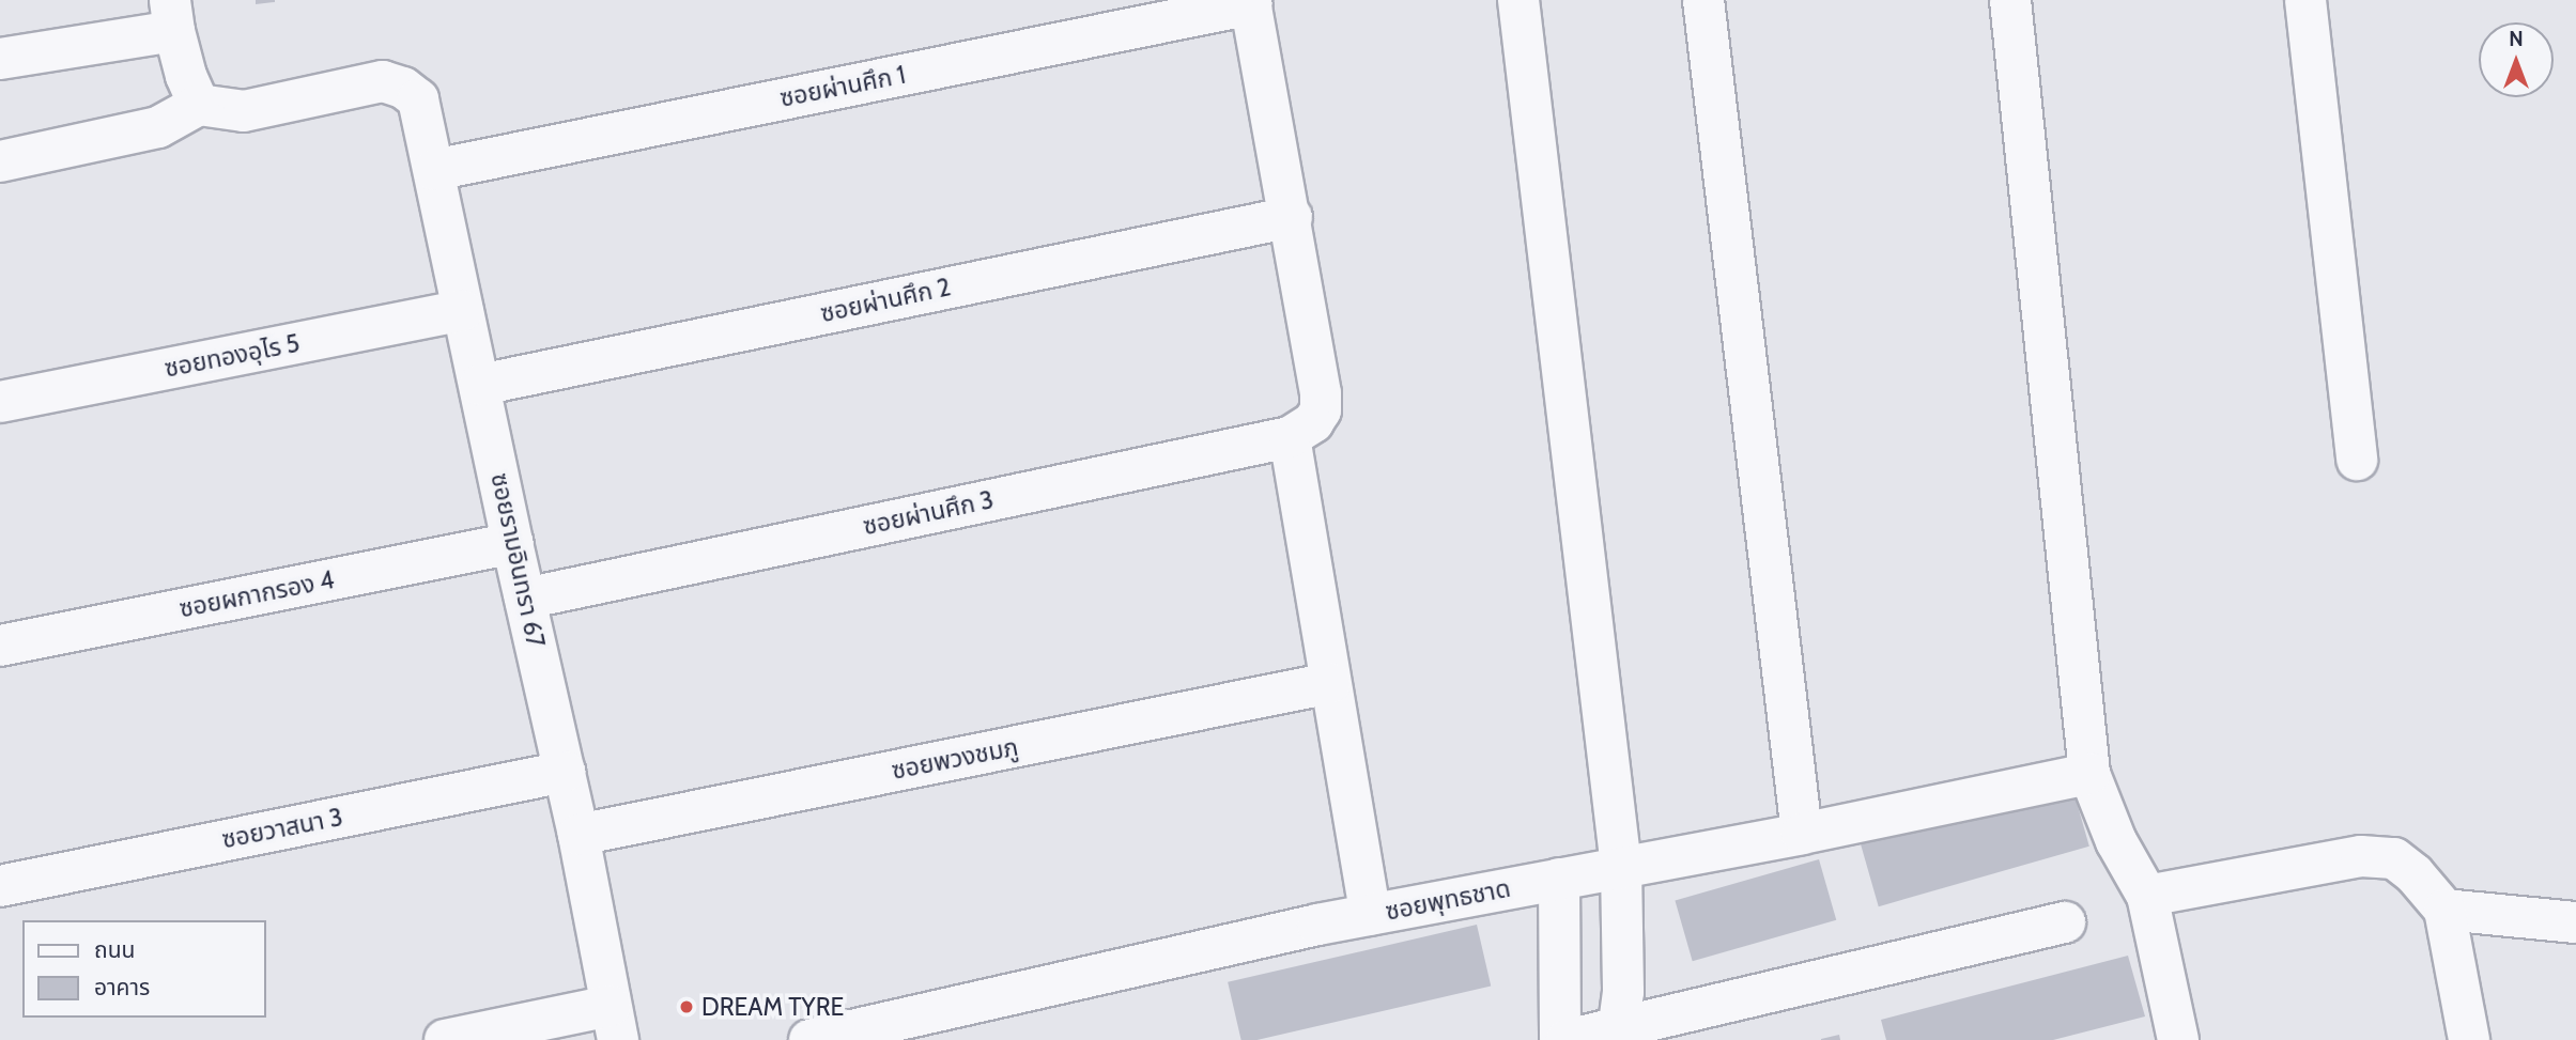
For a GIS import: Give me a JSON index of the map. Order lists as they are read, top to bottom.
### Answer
{
  "streets": {
    "street": [
      "ซอยผ่านศึก 1",
      "ซอยผ่านศึก 2",
      "ซอยทองอุไร 5",
      "ซอยผ่านศึก 3",
      "ซอยรามอินทรา 67",
      "ซอยผกากรอง 4",
      "ซอยพวงชมภู",
      "ซอยวาสนา 3",
      "ซอยพุทธชาด"
    ]
  },
  "crossings": [
    ["ซอยผ่านศึก 1", "ซอยรามอินทรา 67"],
    ["ซอยผ่านศึก 2", "ซอยผ่านศึก 3"],
    ["ซอยผ่านศึก 2", "ซอยรามอินทรา 67"],
    ["ซอยทองอุไร 5", "ซอยรามอินทรา 67"],
    ["ซอยผ่านศึก 3", "ซอยรามอินทรา 67"],
    ["ซอยรามอินทรา 67", "ซอยผกากรอง 4"],
    ["ซอยรามอินทรา 67", "ซอยพวงชมภู"],
    ["ซอยรามอินทรา 67", "ซอยวาสนา 3"]
  ],
  "places": ["DREAM TYRE"],
  "legend": ["ถนน", "อาคาร"],
  "north": "top"
}
